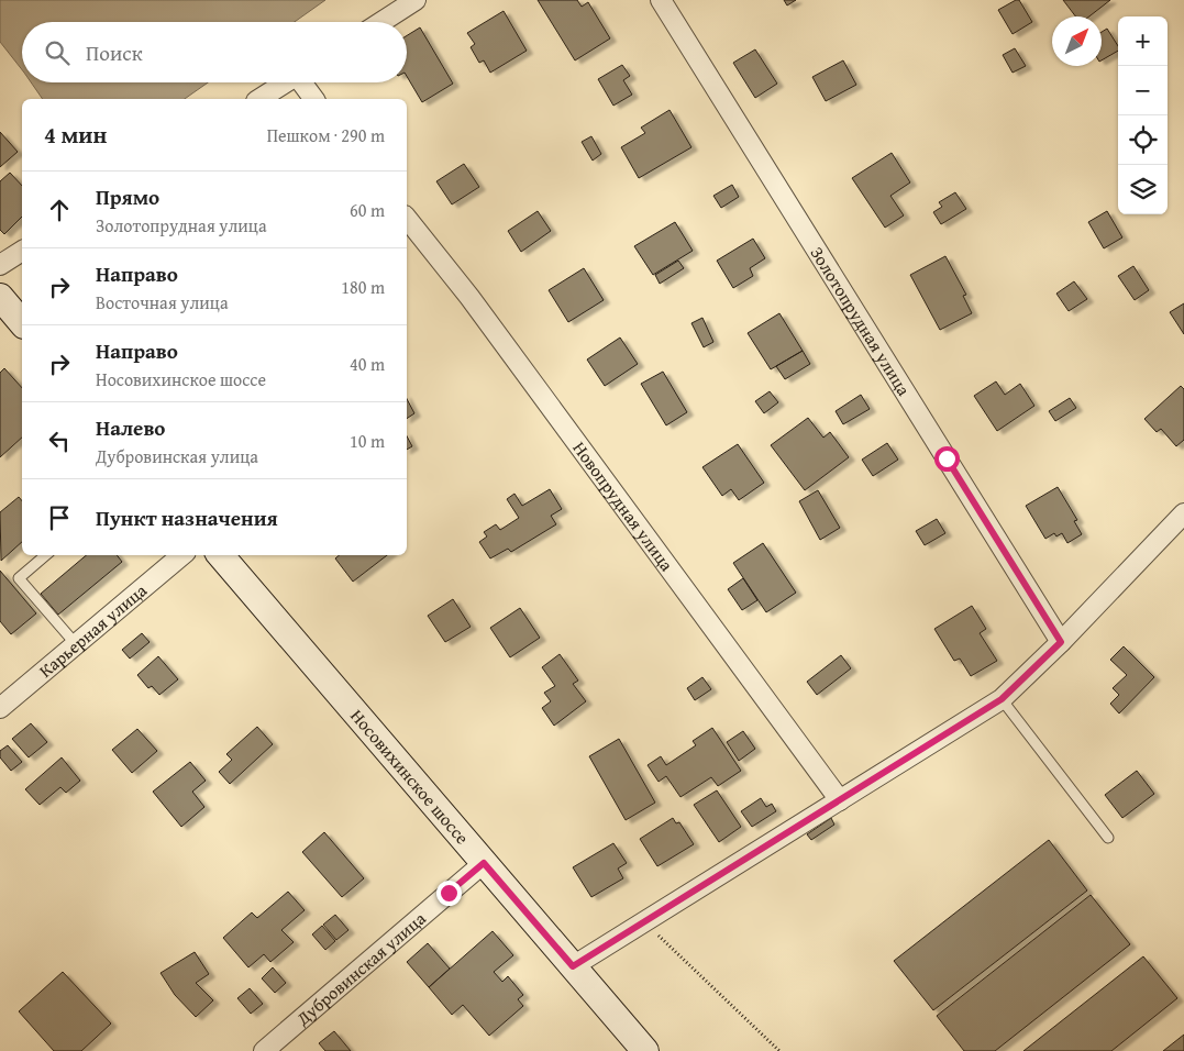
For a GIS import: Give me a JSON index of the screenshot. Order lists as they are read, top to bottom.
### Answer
{
  "streets": {
    "main road": ["Носовихинское шоссе"],
    "street": [
      "Золотопрудная улица",
      "Новопрудная улица",
      "Карьерная улица",
      "Дубровинская улица"
    ]
  },
  "crossings": [
    ["Носовихинское шоссе", "Дубровинская улица"]
  ],
  "north": "top right",
  "page": {
    "map_buttons": ["+", "−"],
    "search": "Поиск",
    "heading": ["4 мин", "Пешком · 290 m"],
    "list": [
      ["Прямо", "Золотопрудная улица", "60 m"],
      ["Направо", "Восточная улица", "180 m"],
      ["Направо", "Носовихинское шоссе", "40 m"],
      ["Налево", "Дубровинская улица", "10 m"],
      "Пункт назначения"
    ]
  }
}
